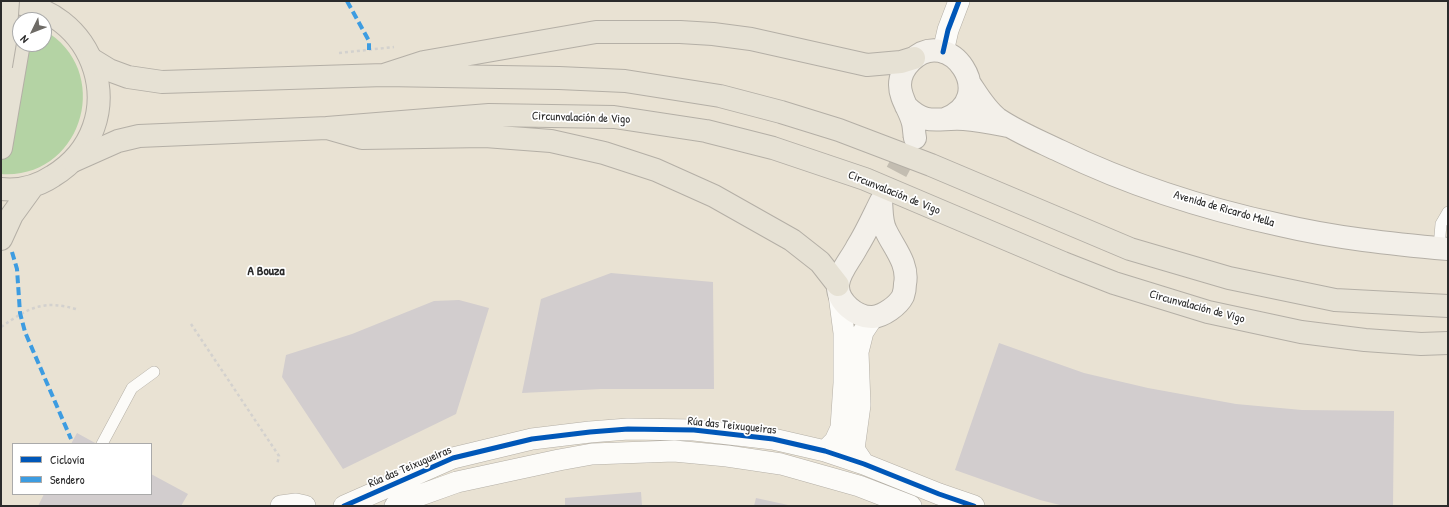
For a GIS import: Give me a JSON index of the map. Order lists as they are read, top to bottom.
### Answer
{
  "streets": {
    "highway": ["Circunvalación de Vigo"],
    "main road": ["Avenida de Ricardo Mella"],
    "street": ["Rúa das Teixugueiras"]
  },
  "districts": ["A Bouza"],
  "legend": ["Ciclovía", "Sendero"],
  "north": "bottom left"
}
